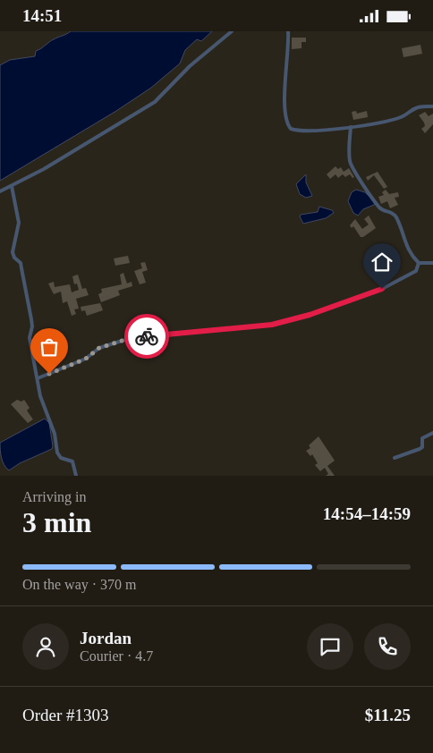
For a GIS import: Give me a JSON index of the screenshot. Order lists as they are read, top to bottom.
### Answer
{
  "page": {
    "status": "14:51",
    "heading": ["3 min", "Arriving in", "14:54–14:59"],
    "panel": [
      "Jordan",
      "Courier · 4.7",
      "Order #1303",
      "$11.25"
    ],
    "bar": "On the way · 370 m"
  }
}
